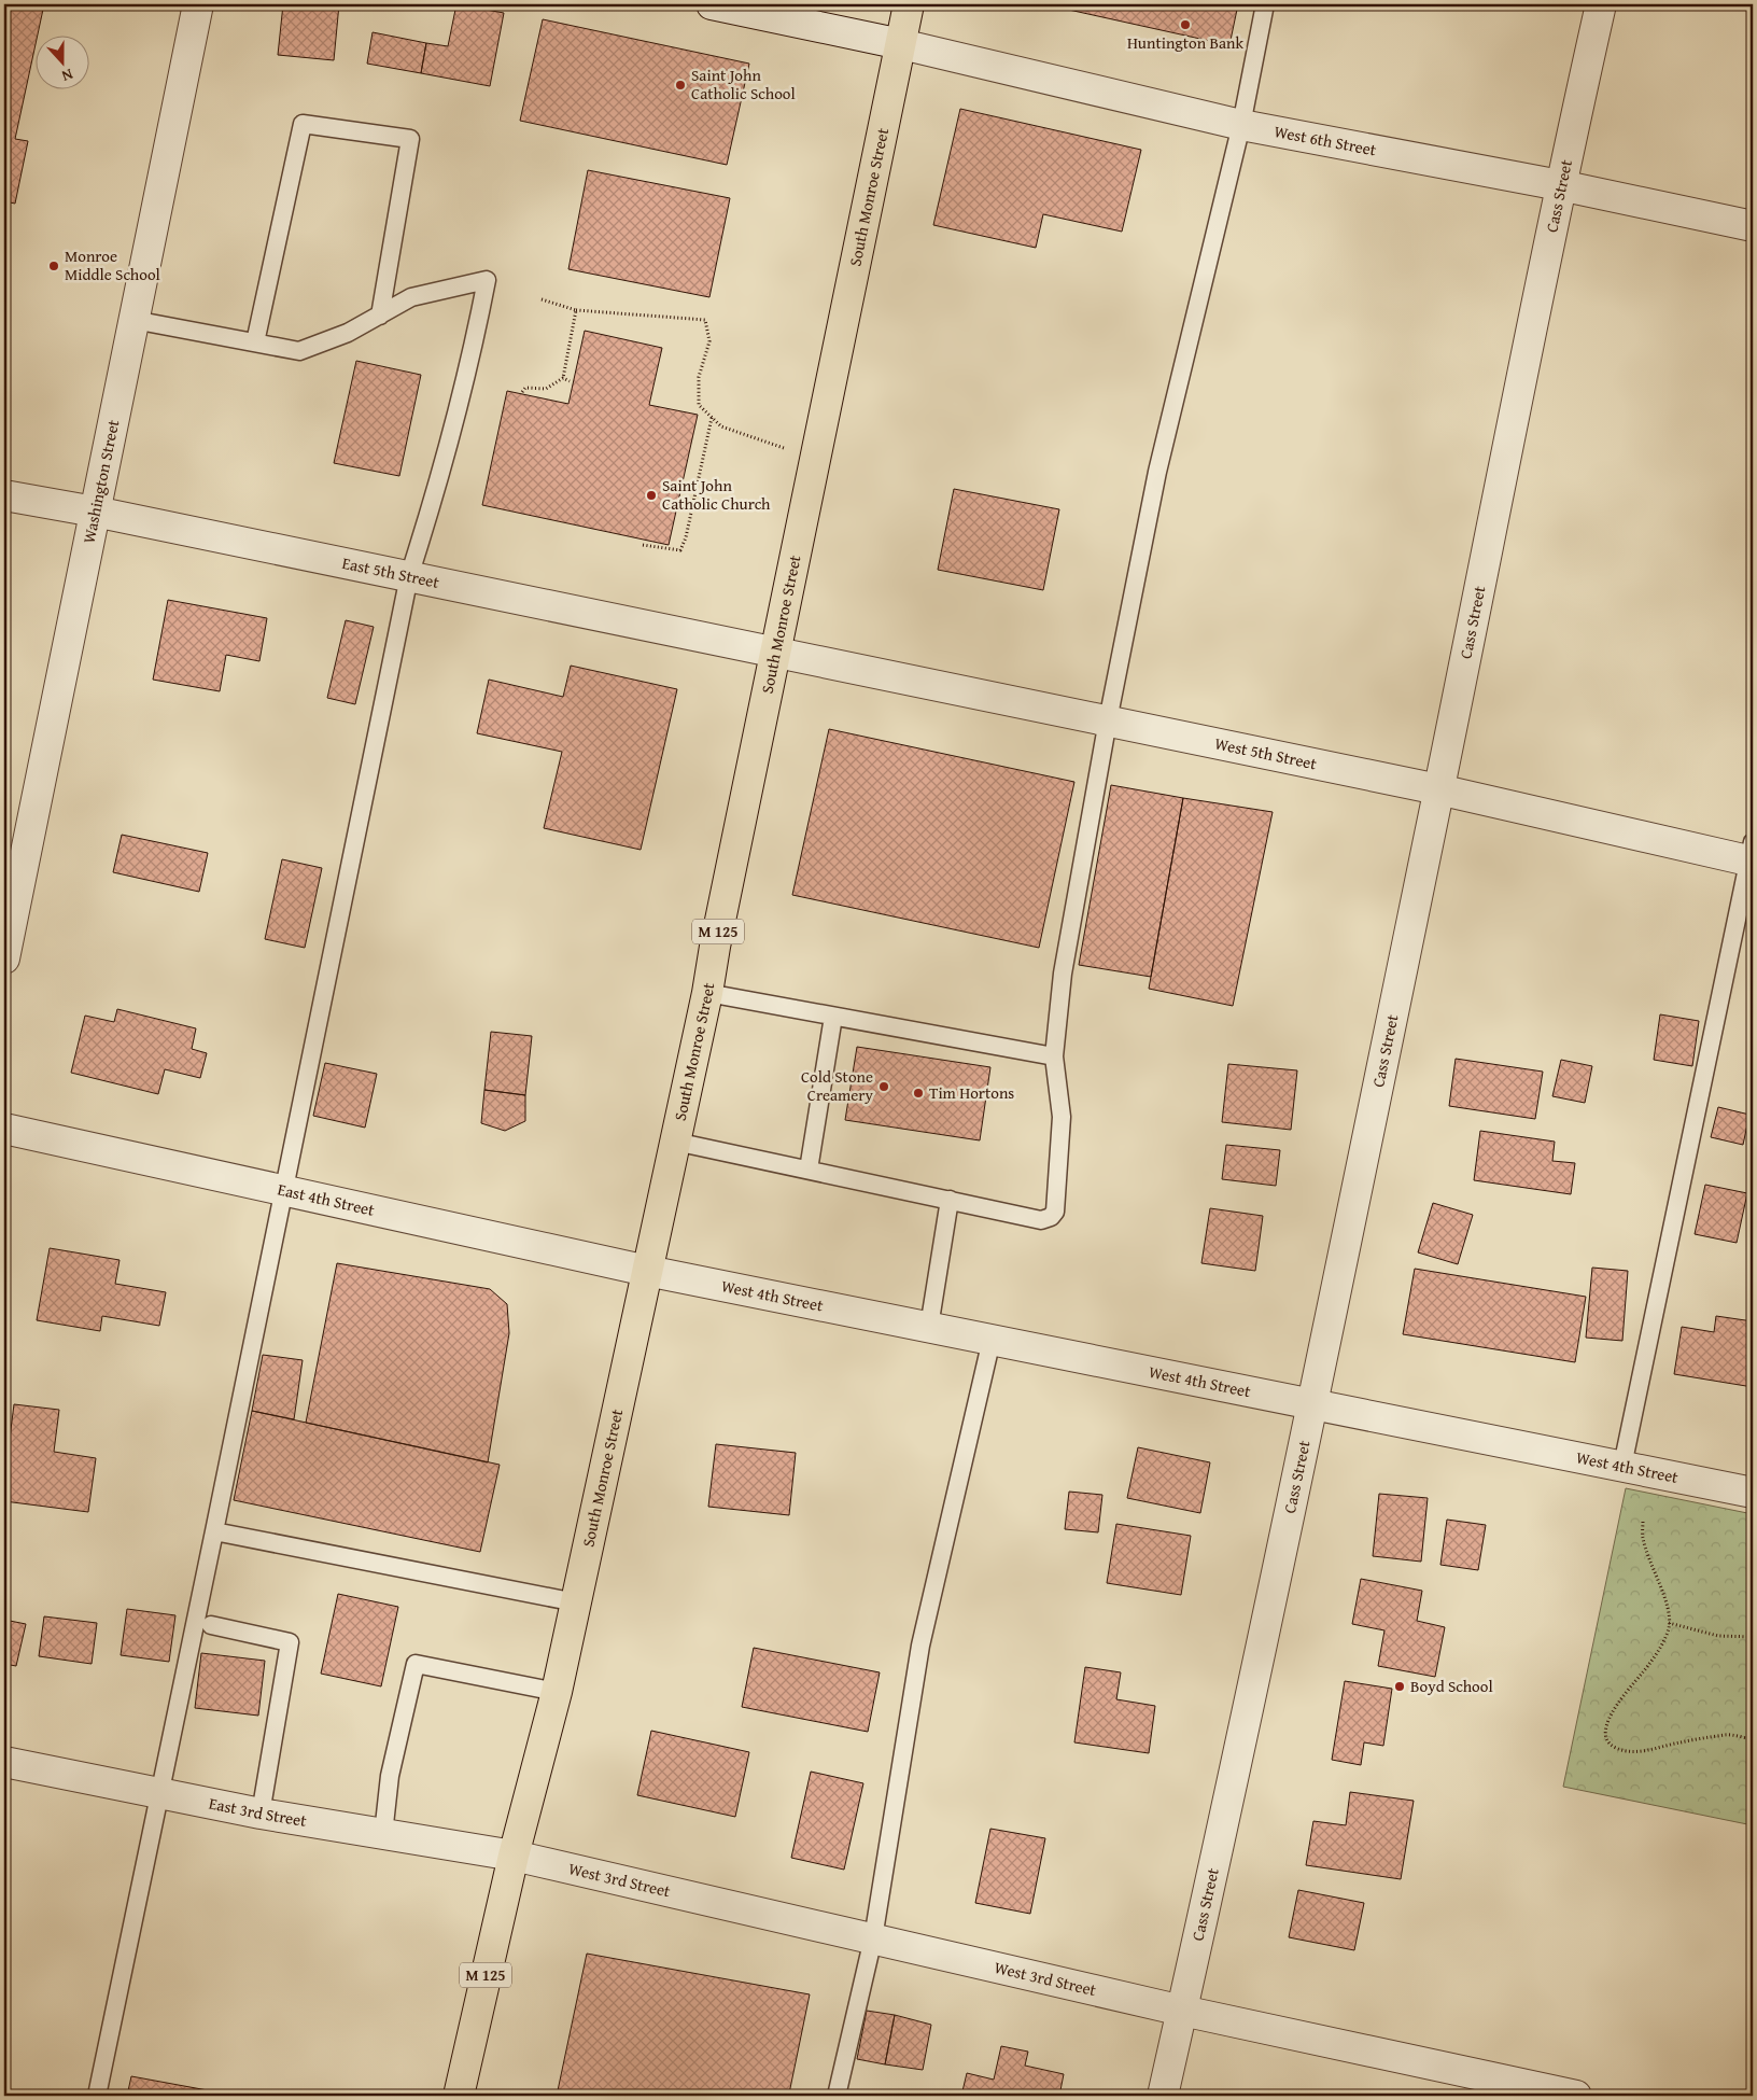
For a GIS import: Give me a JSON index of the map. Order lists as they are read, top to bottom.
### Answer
{
  "streets": {
    "main road": ["South Monroe Street", "M 125"],
    "street": [
      "West 6th Street",
      "Cass Street",
      "Washington Street",
      "East 5th Street",
      "West 5th Street",
      "East 4th Street",
      "West 4th Street",
      "East 3rd Street",
      "West 3rd Street"
    ]
  },
  "crossings": [
    ["West 6th Street", "Cass Street"],
    ["West 6th Street", "South Monroe Street"],
    ["Cass Street", "West 5th Street"],
    ["Cass Street", "West 4th Street"],
    ["Cass Street", "West 3rd Street"],
    ["South Monroe Street", "East 5th Street"],
    ["South Monroe Street", "West 5th Street"],
    ["South Monroe Street", "East 4th Street"],
    ["South Monroe Street", "West 4th Street"],
    ["South Monroe Street", "East 3rd Street"],
    ["South Monroe Street", "West 3rd Street"],
    ["Washington Street", "East 5th Street"],
    ["East 5th Street", "West 5th Street"],
    ["East 4th Street", "West 4th Street"],
    ["East 3rd Street", "West 3rd Street"]
  ],
  "places": [
    "Huntington Bank",
    "Saint John Catholic School",
    "Monroe Middle School",
    "Saint John Catholic Church",
    "Cold Stone Creamery",
    "Tim Hortons",
    "Boyd School"
  ],
  "north": "bottom"
}
